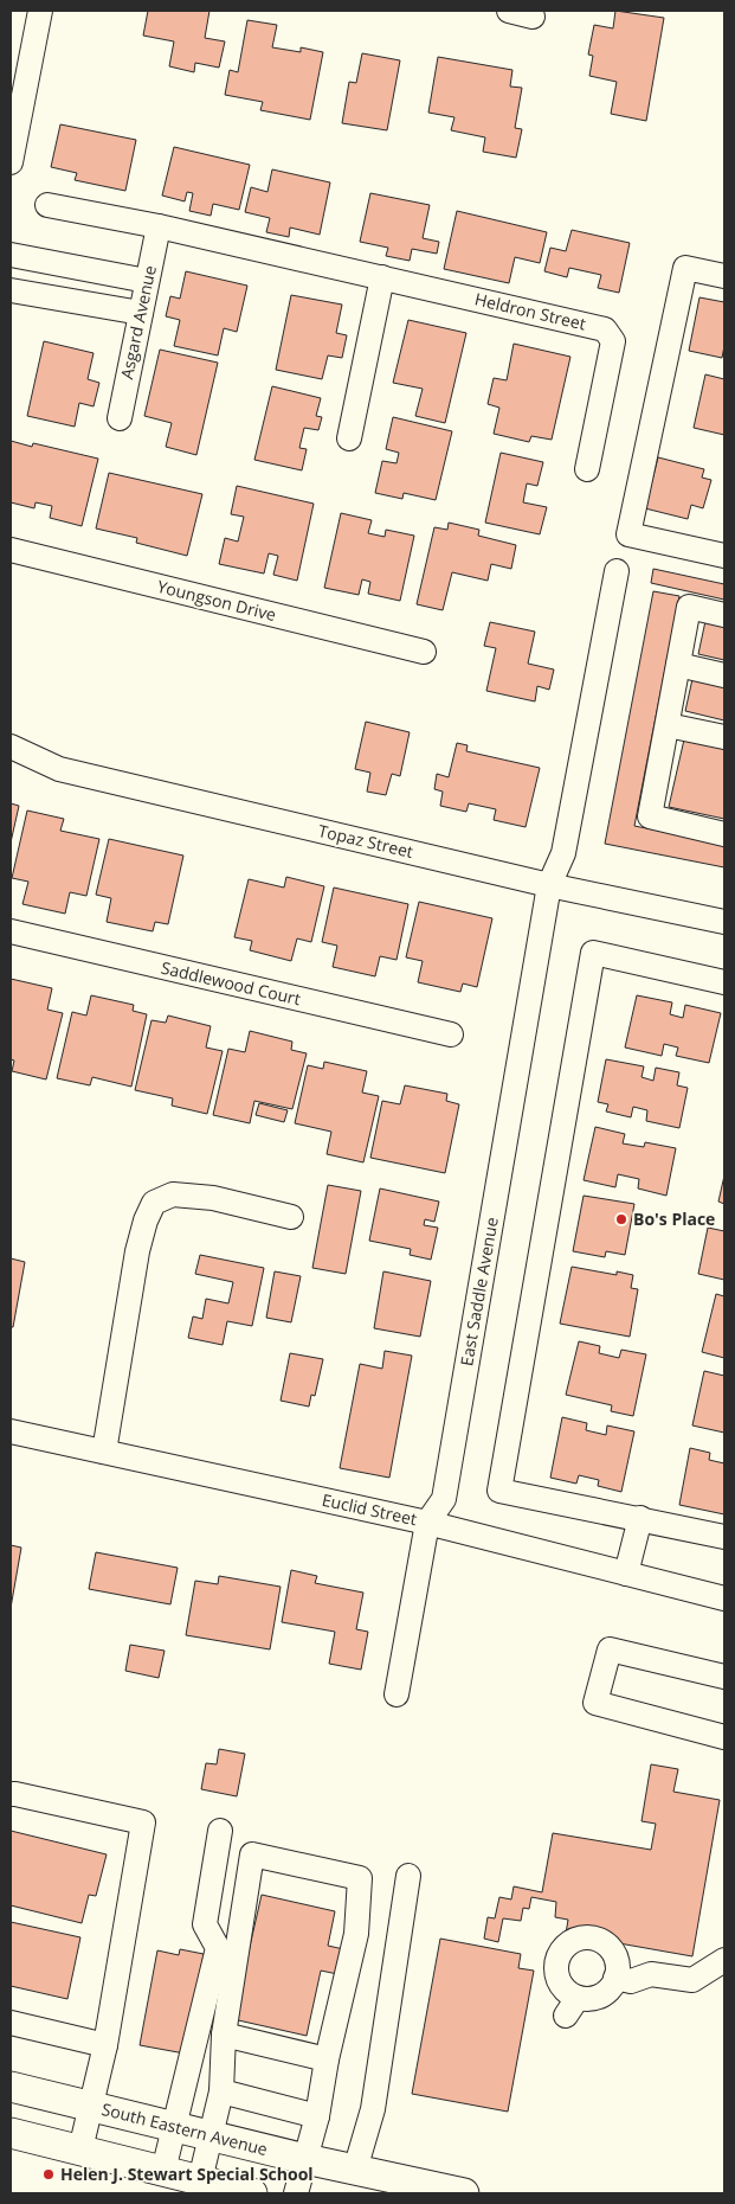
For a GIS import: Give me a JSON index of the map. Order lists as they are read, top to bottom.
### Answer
{
  "streets": {
    "main road": ["South Eastern Avenue"],
    "street": [
      "Heldron Street",
      "Asgard Avenue",
      "Youngson Drive",
      "Topaz Street",
      "Saddlewood Court",
      "East Saddle Avenue",
      "Euclid Street"
    ]
  },
  "crossings": [
    ["Heldron Street", "Asgard Avenue"],
    ["Topaz Street", "East Saddle Avenue"],
    ["East Saddle Avenue", "Euclid Street"]
  ],
  "places": ["Bo's Place", "Helen J. Stewart Special School"]
}
